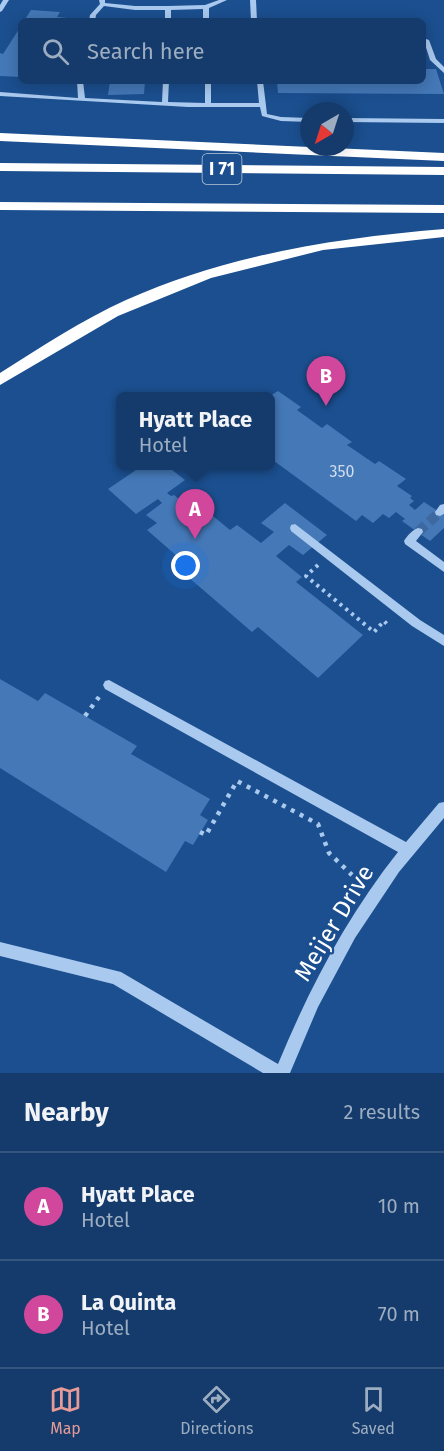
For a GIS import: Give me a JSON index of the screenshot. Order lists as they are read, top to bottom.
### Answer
{
  "streets": {
    "highway": ["I 71"],
    "street": ["Meijer Drive"]
  },
  "house_numbers": ["350"],
  "north": "bottom left",
  "page": {
    "search": "Search here",
    "pins": ["B", "A"],
    "popup": ["Hyatt Place", "Hotel"],
    "heading": ["Nearby", "2 results"],
    "list": [
      {
        "mark": "A",
        "name": "Hyatt Place",
        "note": "Hotel",
        "value": "10 m"
      },
      {
        "mark": "B",
        "name": "La Quinta",
        "note": "Hotel",
        "value": "70 m"
      }
    ],
    "nav": ["Map", "Directions", "Saved"]
  }
}
